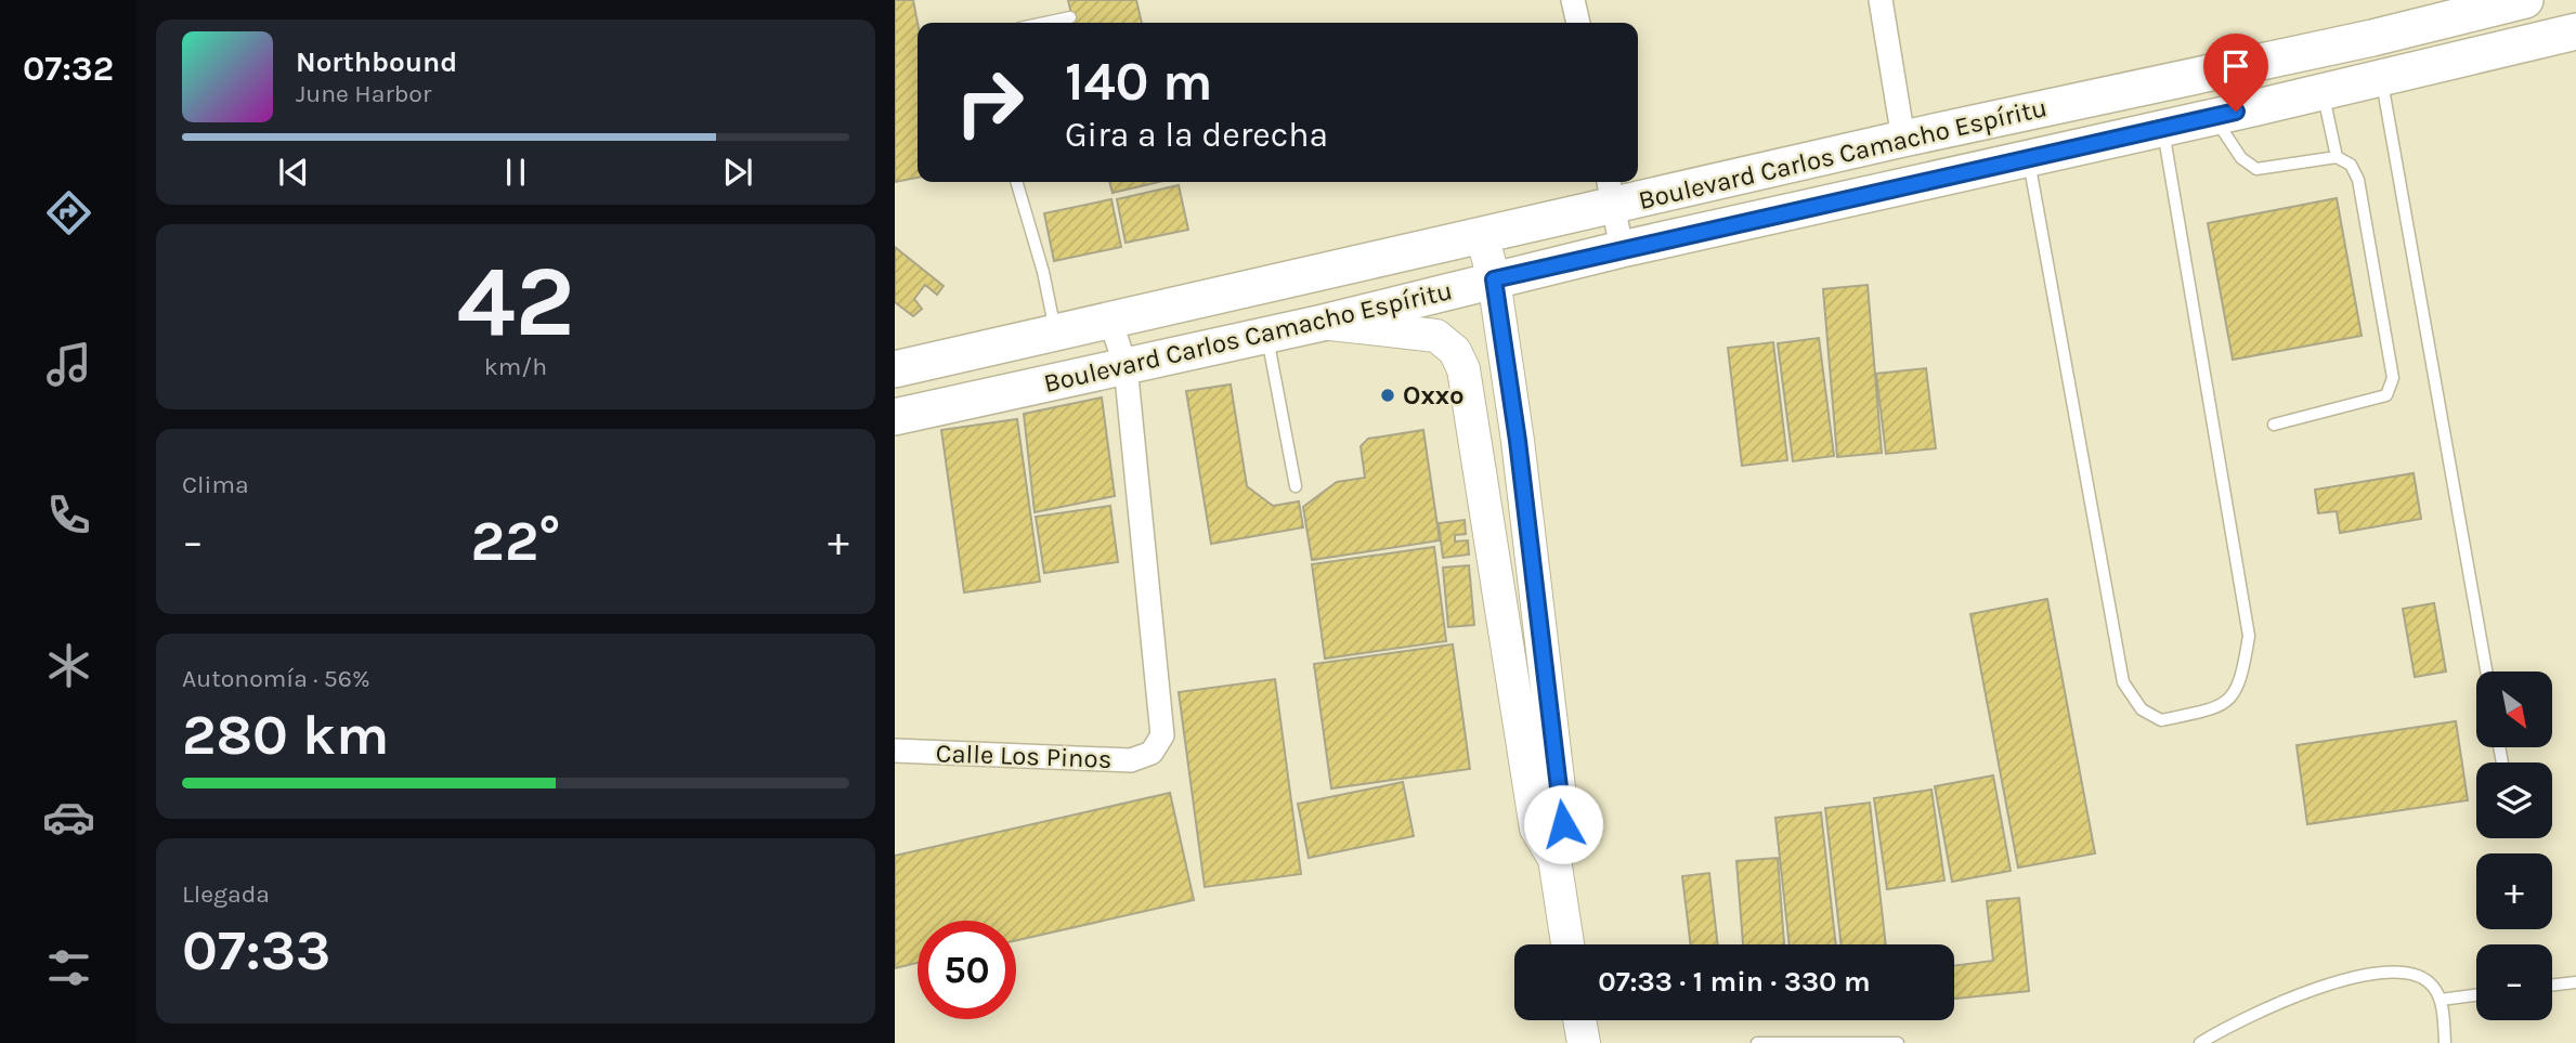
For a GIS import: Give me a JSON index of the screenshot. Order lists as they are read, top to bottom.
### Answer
{
  "streets": {
    "main road": ["Boulevard Carlos Camacho Espíritu"],
    "street": ["Calle Los Pinos"]
  },
  "crossings": [
    ["Boulevard Carlos Camacho Espíritu", "Calle Los Pinos"]
  ],
  "places": ["Oxxo"],
  "north": "bottom right",
  "page": {
    "tabs": "07:32",
    "turn": ["140 m", "Gira a la derecha"],
    "song": ["Northbound", "June Harbor"],
    "tile": [
      ["42", "km/h"],
      "Clima",
      ["Autonomía · 56%", "280 km"],
      ["Llegada", "07:33"]
    ],
    "heat": ["−", "22°", "+"],
    "map_buttons": ["+", "−"],
    "limit": "50",
    "trip": "07:33 · 1 min · 330 m"
  }
}
